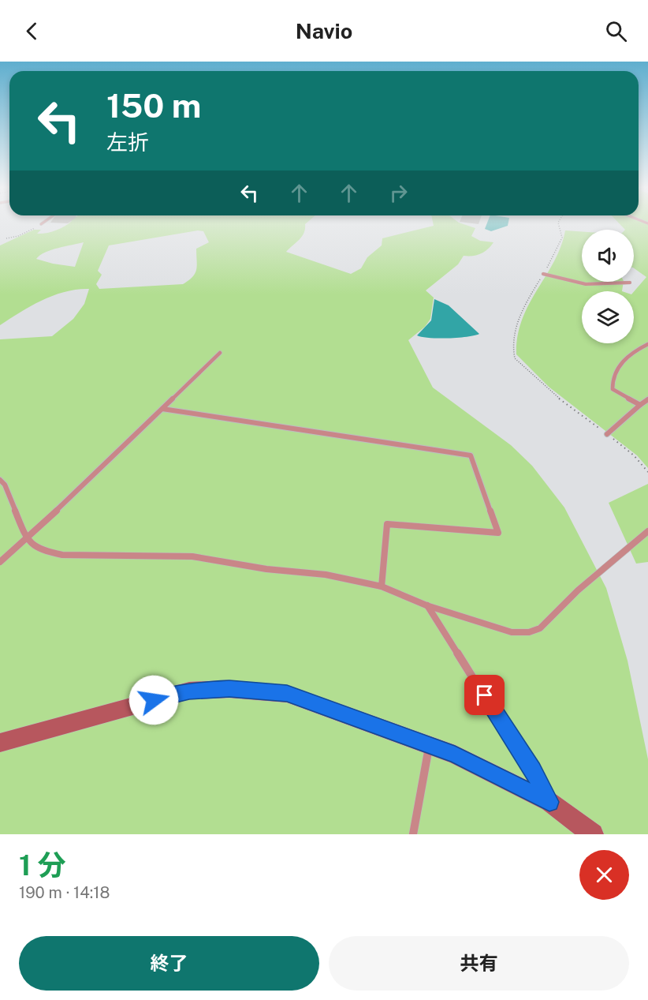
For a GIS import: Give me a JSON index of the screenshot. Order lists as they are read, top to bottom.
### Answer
{
  "page": {
    "header": "Navio",
    "turn": ["150 m", "左折"],
    "heading": ["1 分", "190 m · 14:18"],
    "buttons": ["終了", "共有"]
  }
}
